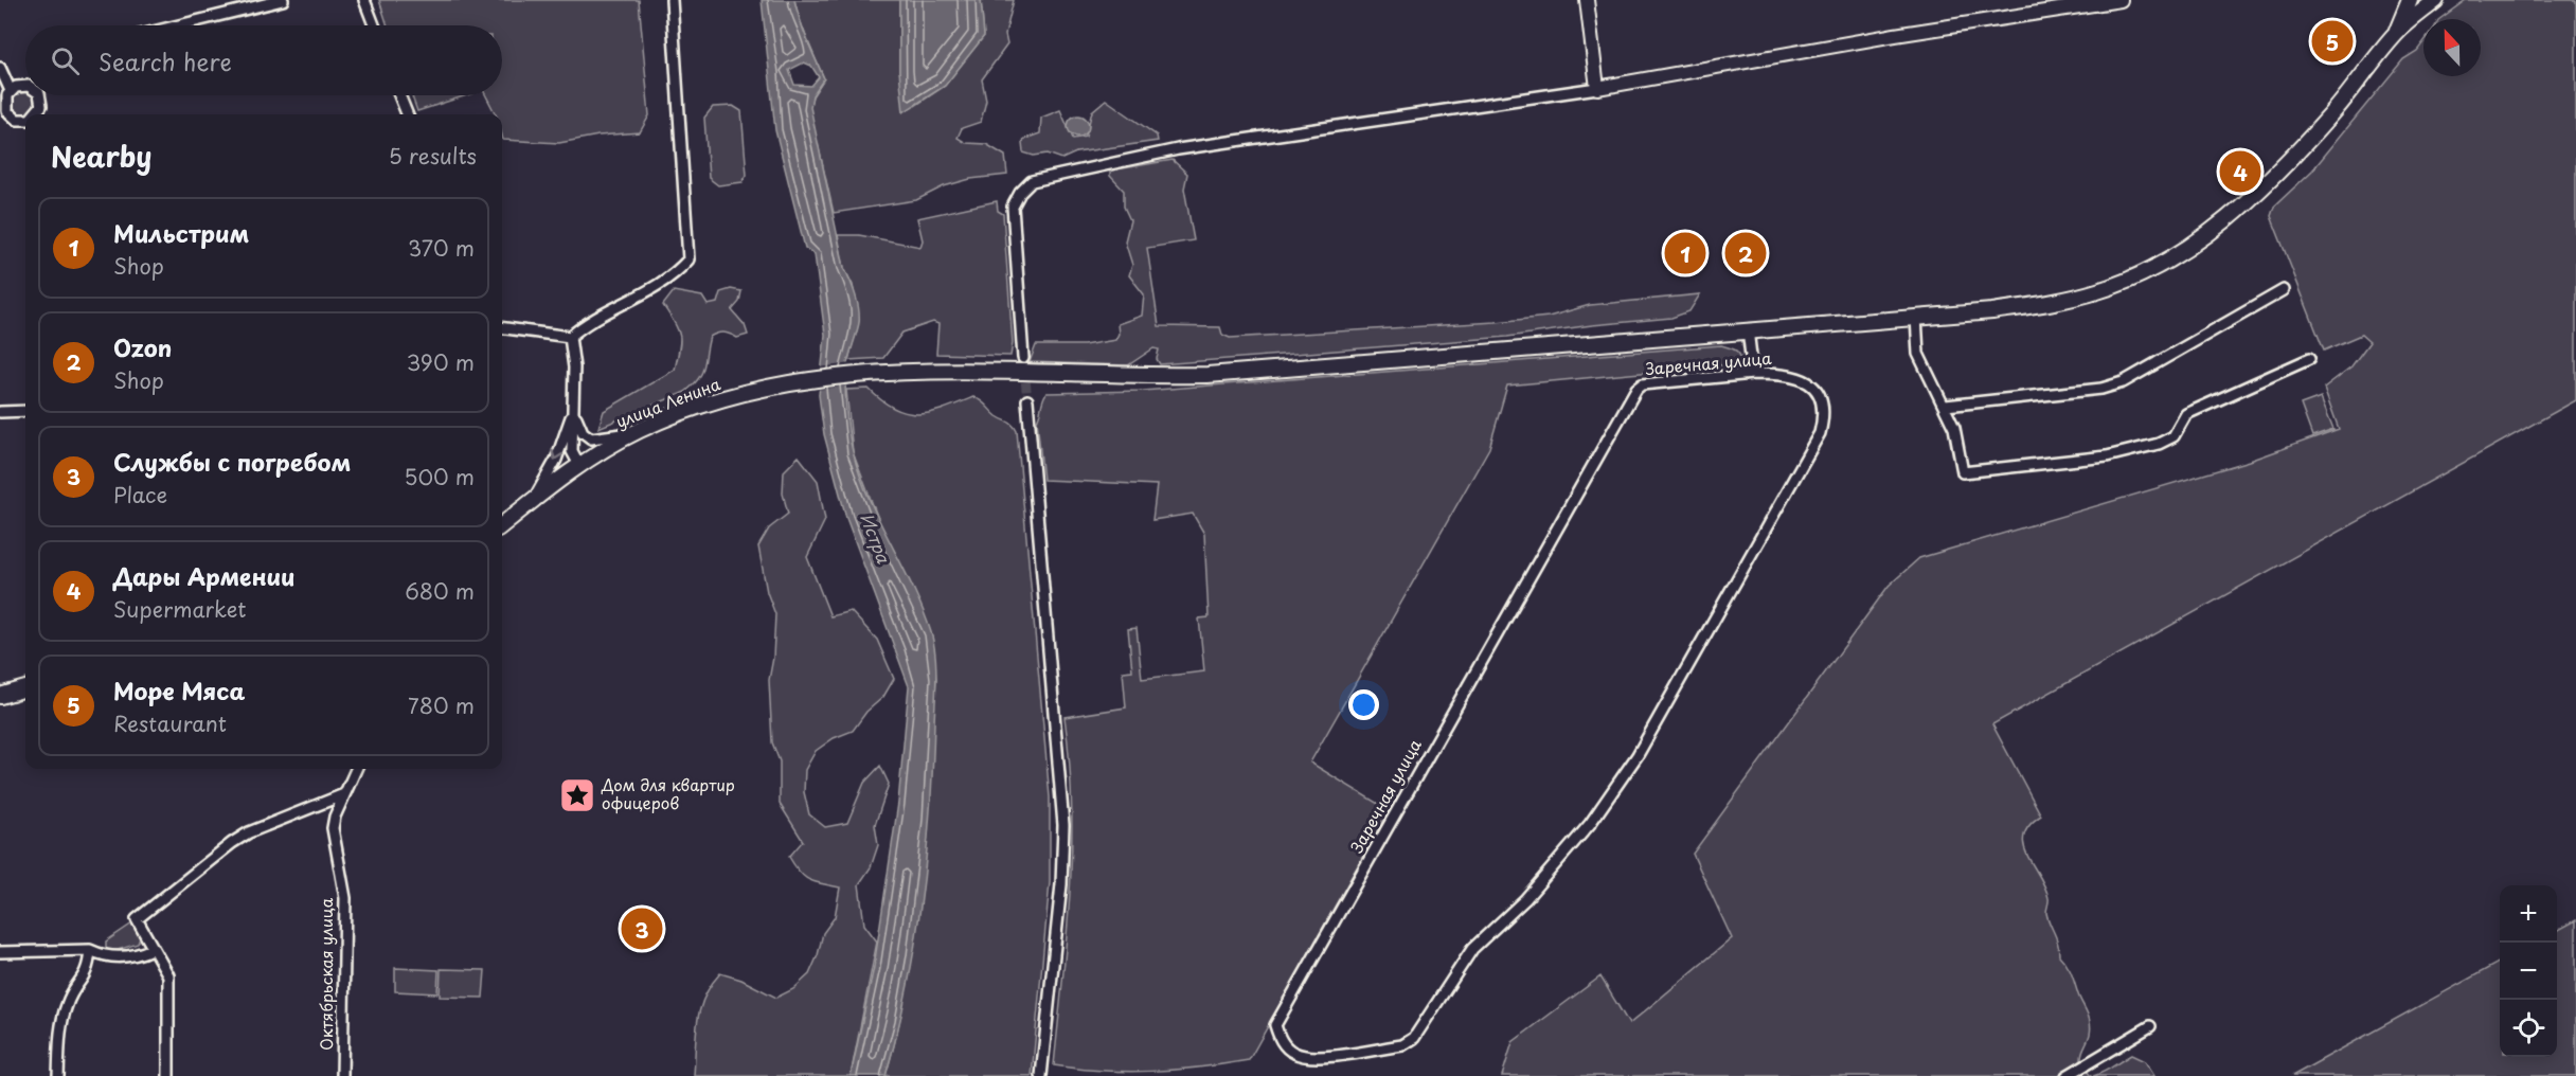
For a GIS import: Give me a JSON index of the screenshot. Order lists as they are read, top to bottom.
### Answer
{
  "streets": {
    "main road": ["улица Ленина"],
    "street": ["Заречная улица", "Октябрьская улица"]
  },
  "water": ["Истра"],
  "places": {
    "place": ["Дом для квартир офицеров"]
  },
  "north": "top",
  "page": {
    "pins": [
      "5",
      "4",
      "1",
      "2",
      "3"
    ],
    "search": "Search here",
    "heading": ["Nearby", "5 results"],
    "list": [
      {
        "mark": "1",
        "name": "Мильстрим",
        "note": "Shop",
        "value": "370 m"
      },
      {
        "mark": "2",
        "name": "Ozon",
        "note": "Shop",
        "value": "390 m"
      },
      {
        "mark": "3",
        "name": "Службы с погребом",
        "note": "Place",
        "value": "500 m"
      },
      {
        "mark": "4",
        "name": "Дары Армении",
        "note": "Supermarket",
        "value": "680 m"
      },
      {
        "mark": "5",
        "name": "Море Мяса",
        "note": "Restaurant",
        "value": "780 m"
      }
    ],
    "map_buttons": ["+", "−"]
  }
}
